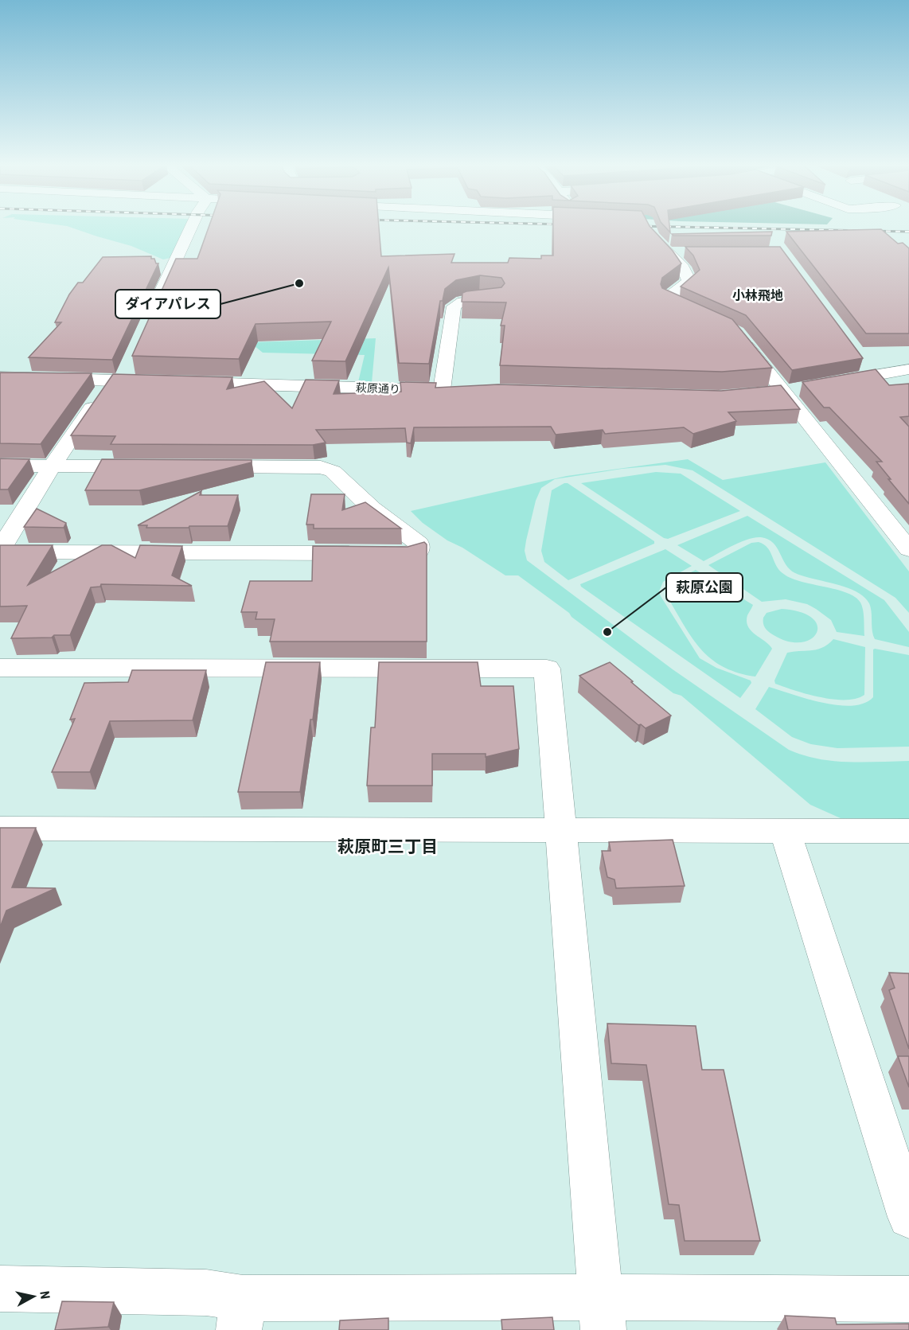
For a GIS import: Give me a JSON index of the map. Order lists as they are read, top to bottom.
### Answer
{
  "streets": {
    "street": ["萩原通り"]
  },
  "districts": ["小林飛地", "萩原町三丁目"],
  "places": ["ダイアパレス", "萩原公園"],
  "north": "right"
}
